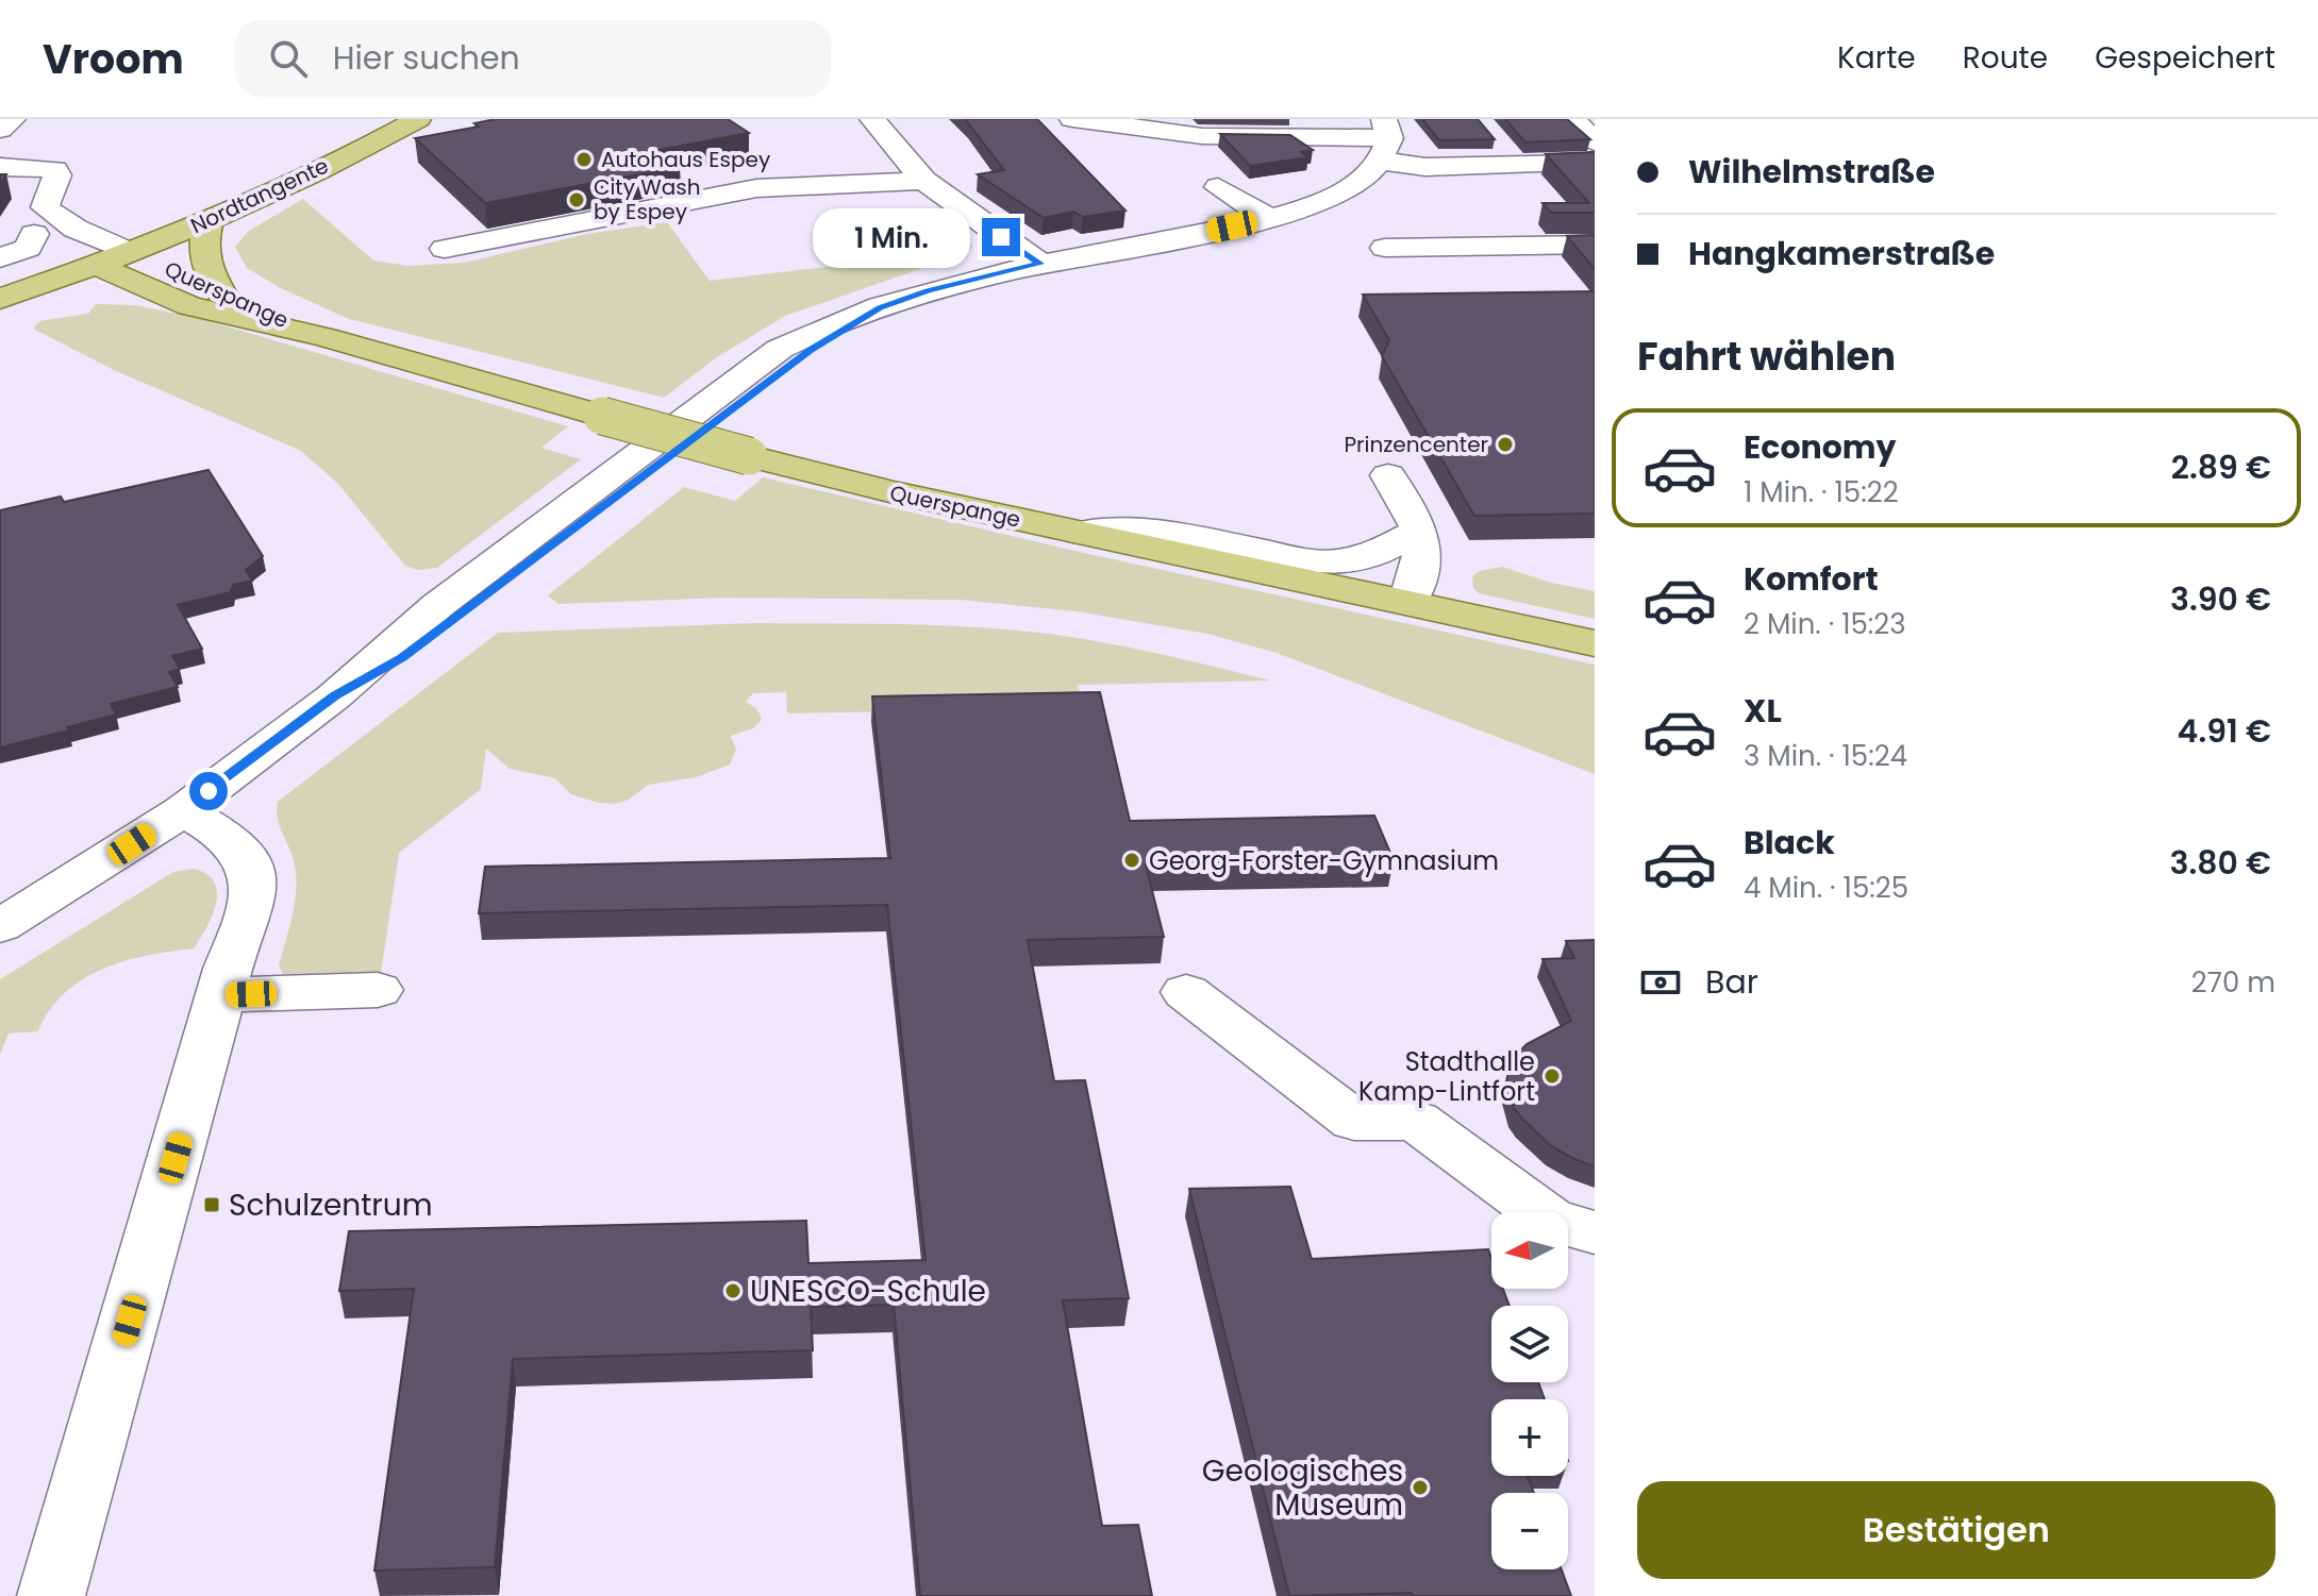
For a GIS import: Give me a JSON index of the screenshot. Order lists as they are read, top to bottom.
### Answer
{
  "streets": {
    "main road": ["Nordtangente", "Querspange"]
  },
  "crossings": [
    ["Nordtangente", "Querspange"]
  ],
  "places": {
    "other": [
      "Autohaus Espey",
      "City Wash by Espey",
      "Prinzencenter",
      "Georg-Forster-Gymnasium",
      "Stadthalle Kamp-Lintfort",
      "UNESCO-Schule",
      "Geologisches Museum"
    ],
    "transit": ["Schulzentrum"]
  },
  "north": "left",
  "page": {
    "header": "Vroom",
    "search": "Hier suchen",
    "nav": ["Karte", "Route", "Gespeichert"],
    "banner": ["Wilhelmstraße", "Hangkamerstraße"],
    "bubble": "1 Min.",
    "heading": "Fahrt wählen",
    "list": [
      {
        "name": "Economy",
        "note": "1 Min. · 15:22",
        "value": "2.89 €"
      },
      {
        "name": "Komfort",
        "note": "2 Min. · 15:23",
        "value": "3.90 €"
      },
      {
        "name": "XL",
        "note": "3 Min. · 15:24",
        "value": "4.91 €"
      },
      {
        "name": "Black",
        "note": "4 Min. · 15:25",
        "value": "3.80 €"
      }
    ],
    "pay": ["Bar", "270 m"],
    "map_buttons": ["+", "−"],
    "buttons": "Bestätigen"
  }
}
